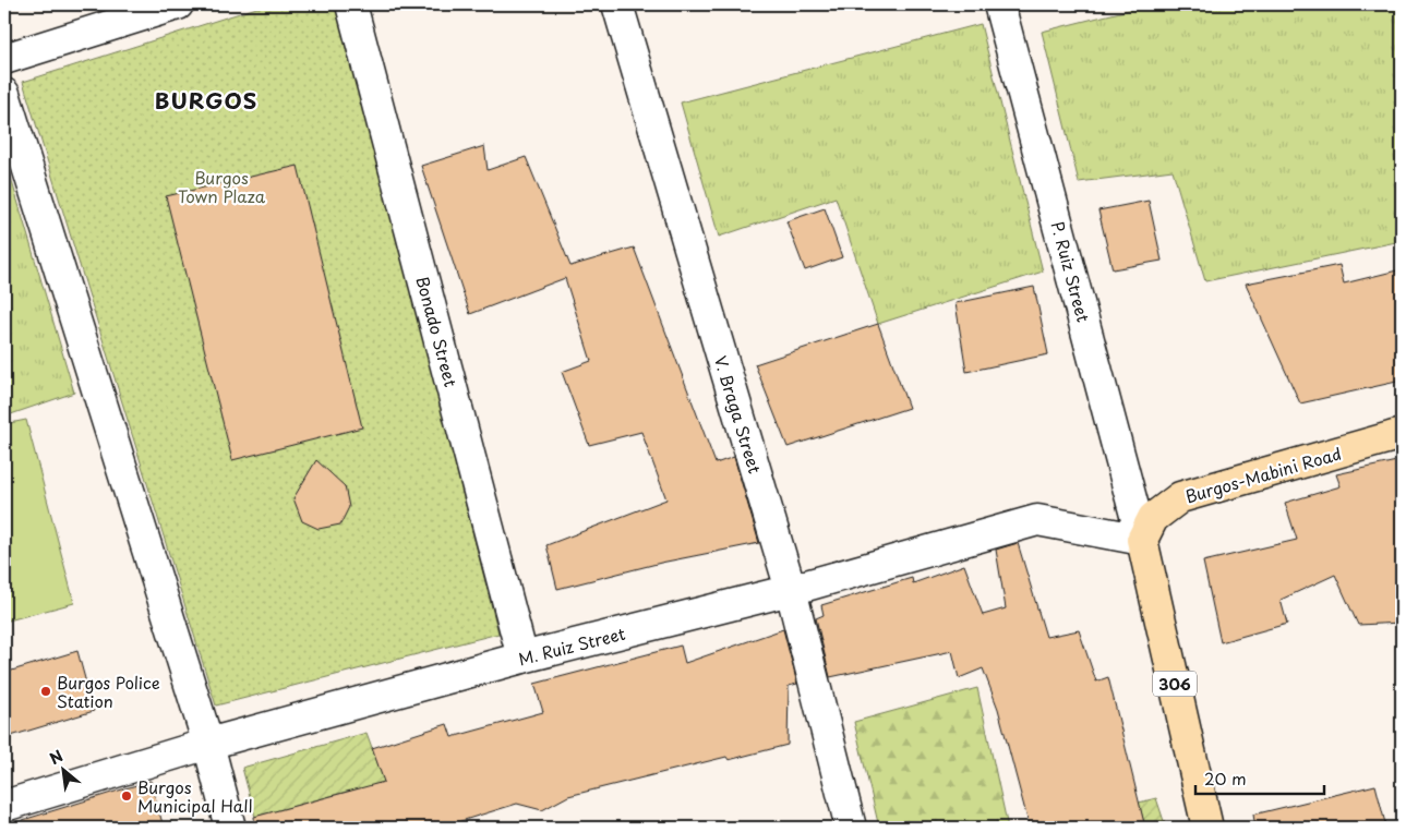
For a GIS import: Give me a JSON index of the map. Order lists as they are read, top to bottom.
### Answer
{
  "streets": {
    "main road": ["Burgos-Mabini Road", "306"],
    "street": [
      "P. Ruiz Street",
      "Bonado Street",
      "V. Braga Street",
      "M. Ruiz Street"
    ]
  },
  "crossings": [
    ["P. Ruiz Street", "Burgos-Mabini Road"],
    ["P. Ruiz Street", "M. Ruiz Street"],
    ["P. Ruiz Street", "306"],
    ["Bonado Street", "M. Ruiz Street"],
    ["V. Braga Street", "M. Ruiz Street"],
    ["Burgos-Mabini Road", "M. Ruiz Street"],
    ["Burgos-Mabini Road", "306"],
    ["M. Ruiz Street", "306"]
  ],
  "districts": ["BURGOS"],
  "parks": ["Burgos Town Plaza"],
  "places": ["Burgos Police Station", "Burgos Municipal Hall"],
  "scale_bar": "20 m",
  "north": "top left"
}
